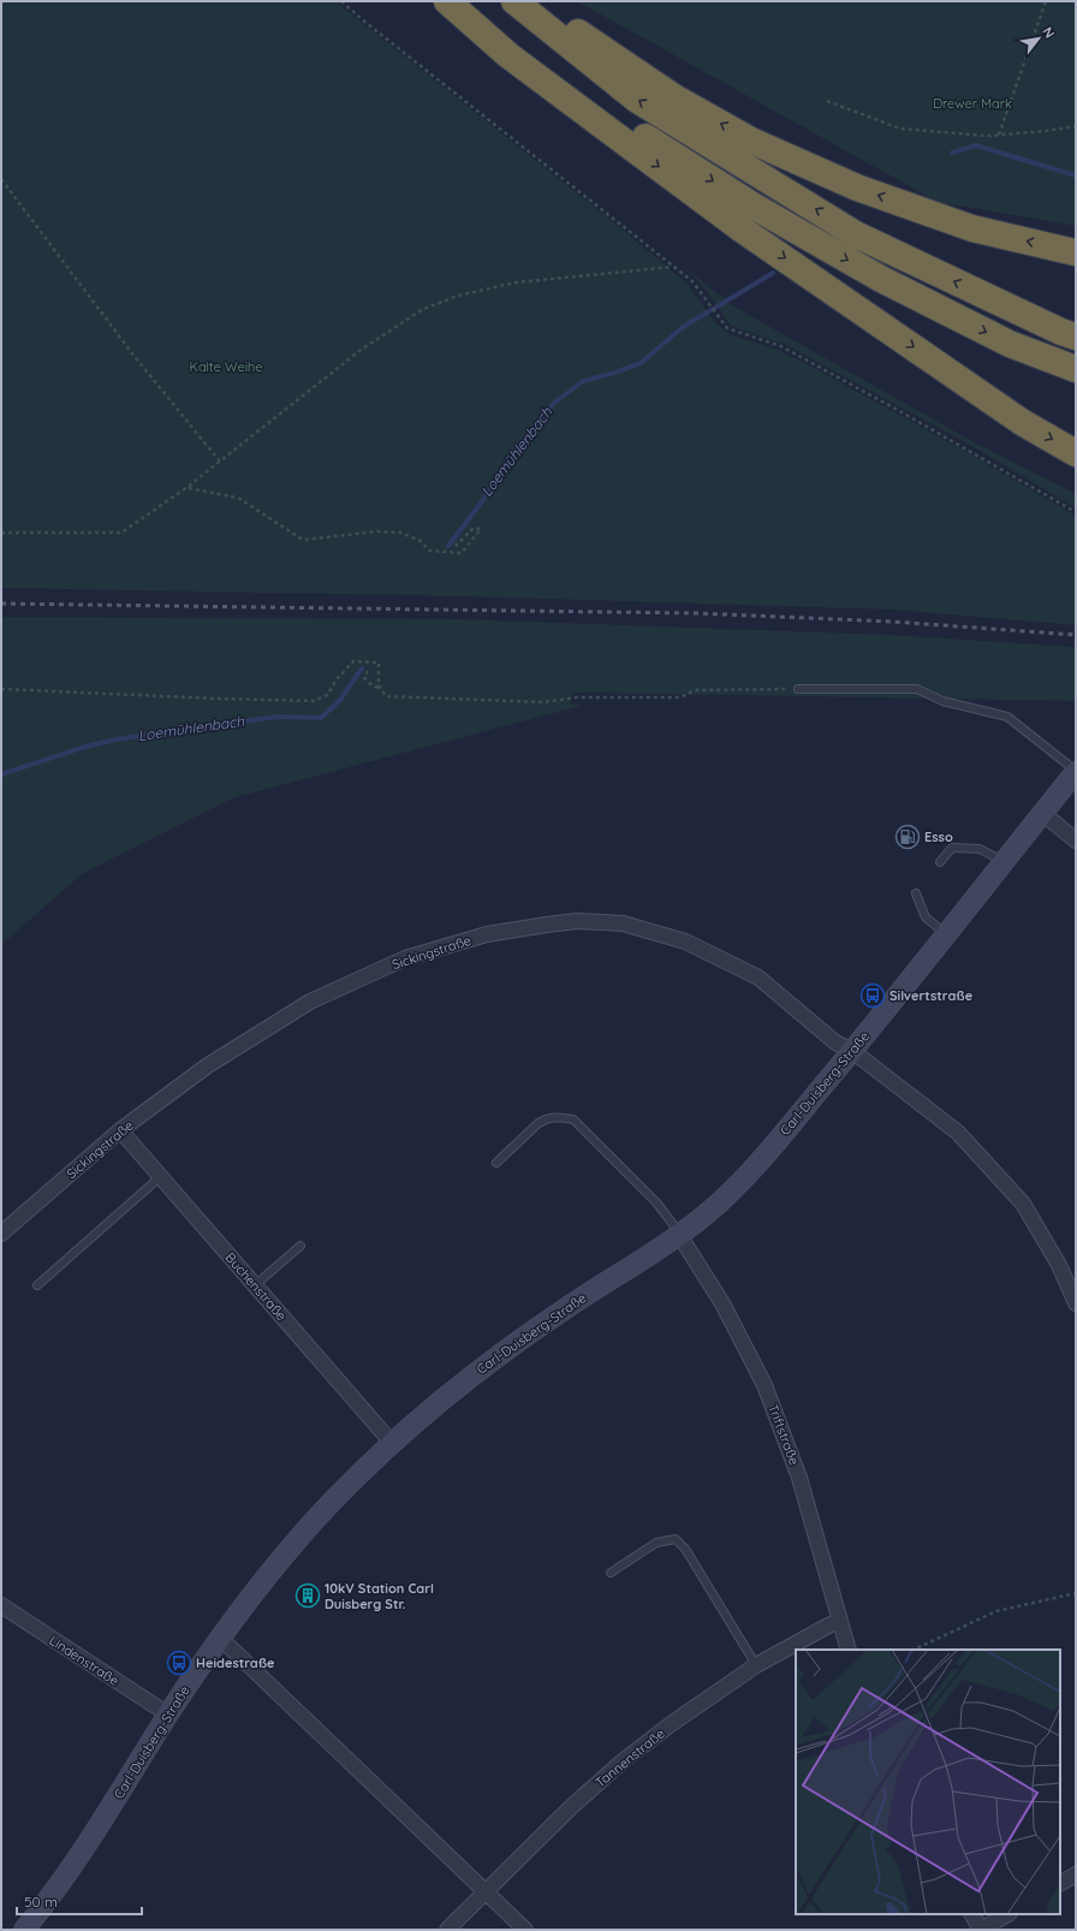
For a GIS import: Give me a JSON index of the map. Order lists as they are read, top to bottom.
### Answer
{
  "streets": {
    "main road": ["Carl-Duisberg-Straße"],
    "street": [
      "Sickingstraße",
      "Buchenstraße",
      "Triftstraße",
      "Lindenstraße",
      "Tannenstraße"
    ]
  },
  "crossings": [
    ["Sickingstraße", "Carl-Duisberg-Straße"],
    ["Sickingstraße", "Buchenstraße"],
    ["Carl-Duisberg-Straße", "Buchenstraße"],
    ["Carl-Duisberg-Straße", "Triftstraße"],
    ["Carl-Duisberg-Straße", "Lindenstraße"],
    ["Triftstraße", "Tannenstraße"]
  ],
  "water": ["Loemühlenbach"],
  "parks": ["Drewer Mark", "Kalte Weihe"],
  "places": {
    "fuel station": ["Esso"],
    "bus stop": ["Silvertstraße", "Heidestraße"],
    "building": ["10kV Station Carl Duisberg Str."]
  },
  "scale_bar": "50 m",
  "north": "top right"
}
